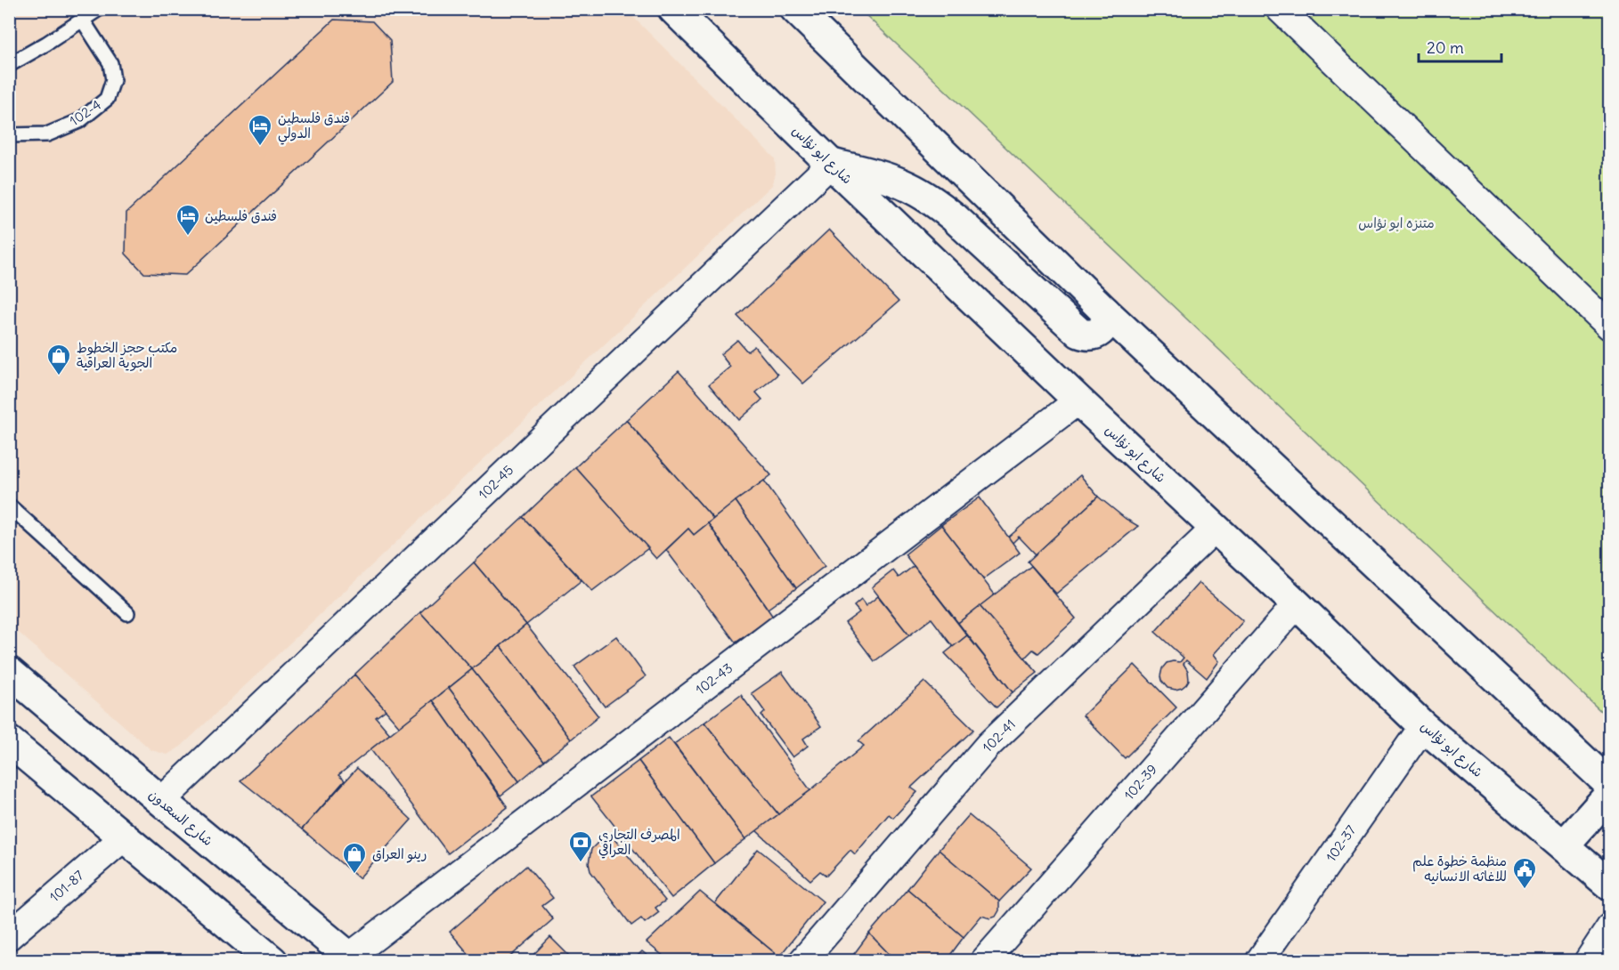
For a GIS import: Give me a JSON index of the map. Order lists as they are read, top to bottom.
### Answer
{
  "streets": {
    "main road": ["شارع ابو نؤاس", "شارع السعدون"],
    "street": [
      "102-45",
      "102-43",
      "102-41",
      "102-39",
      "102-37",
      "101-87"
    ],
    "lane": ["102-4"]
  },
  "crossings": [
    ["شارع ابو نؤاس", "102-45"],
    ["شارع ابو نؤاس", "102-43"],
    ["شارع ابو نؤاس", "102-41"],
    ["شارع ابو نؤاس", "102-39"],
    ["شارع ابو نؤاس", "102-37"],
    ["102-45", "شارع السعدون"],
    ["102-43", "شارع السعدون"]
  ],
  "parks": ["متنزه ابو نؤاس"],
  "places": {
    "hotel": ["فندق فلسطين الدولي", "فندق فلسطين"],
    "shop": ["مكتب حجز الخطوط الجوية العراقية", "رينو العراق"],
    "bank": ["المصرف التجاري العراقي"],
    "public building": ["منظمة خطوة علم للاغاثه الانسانيه"]
  },
  "scale_bar": "20 m"
}
